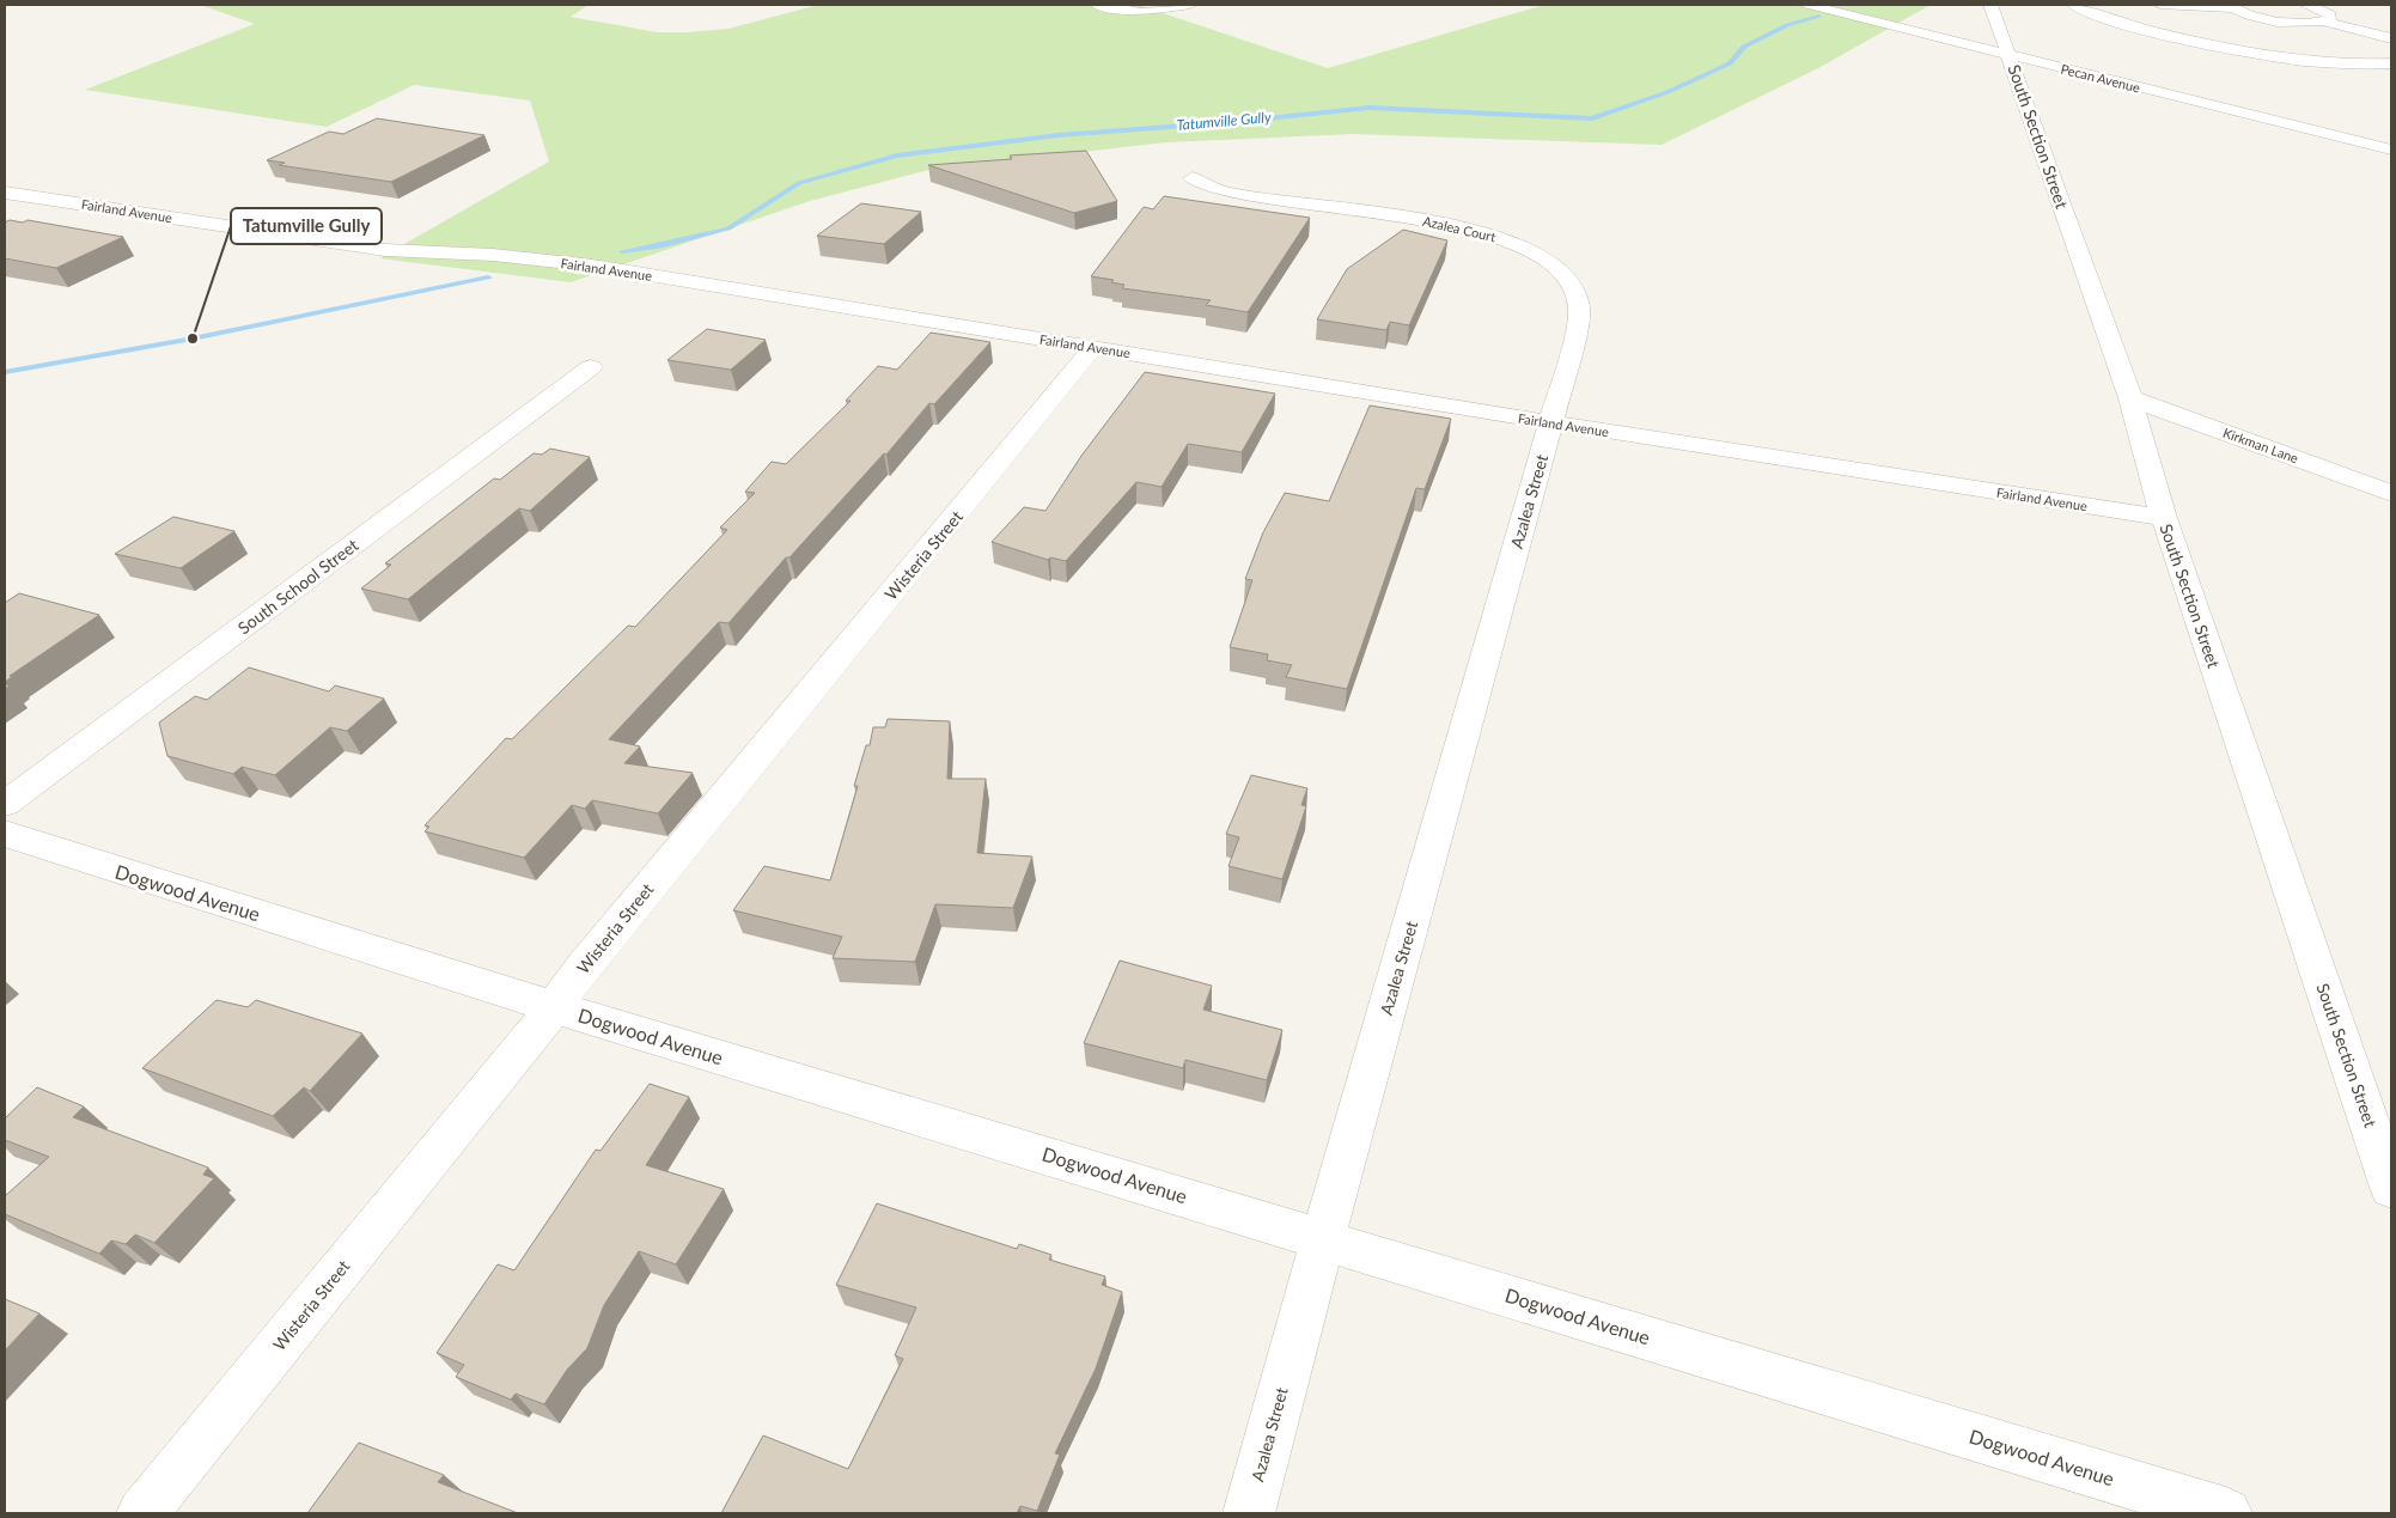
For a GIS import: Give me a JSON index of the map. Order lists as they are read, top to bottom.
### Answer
{
  "streets": {
    "street": [
      "Pecan Avenue",
      "South Section Street",
      "Fairland Avenue",
      "Azalea Court",
      "Kirkman Lane",
      "Azalea Street",
      "Wisteria Street",
      "South School Street",
      "Dogwood Avenue"
    ]
  },
  "crossings": [
    ["Pecan Avenue", "South Section Street"],
    ["South Section Street", "Fairland Avenue"],
    ["South Section Street", "Kirkman Lane"],
    ["Fairland Avenue", "Azalea Court"],
    ["Fairland Avenue", "Azalea Street"],
    ["Fairland Avenue", "Wisteria Street"],
    ["Azalea Court", "Azalea Street"],
    ["Azalea Street", "Dogwood Avenue"],
    ["Wisteria Street", "Dogwood Avenue"]
  ],
  "water": ["Tatumville Gully"],
  "places": ["Tatumville Gully"]
}
